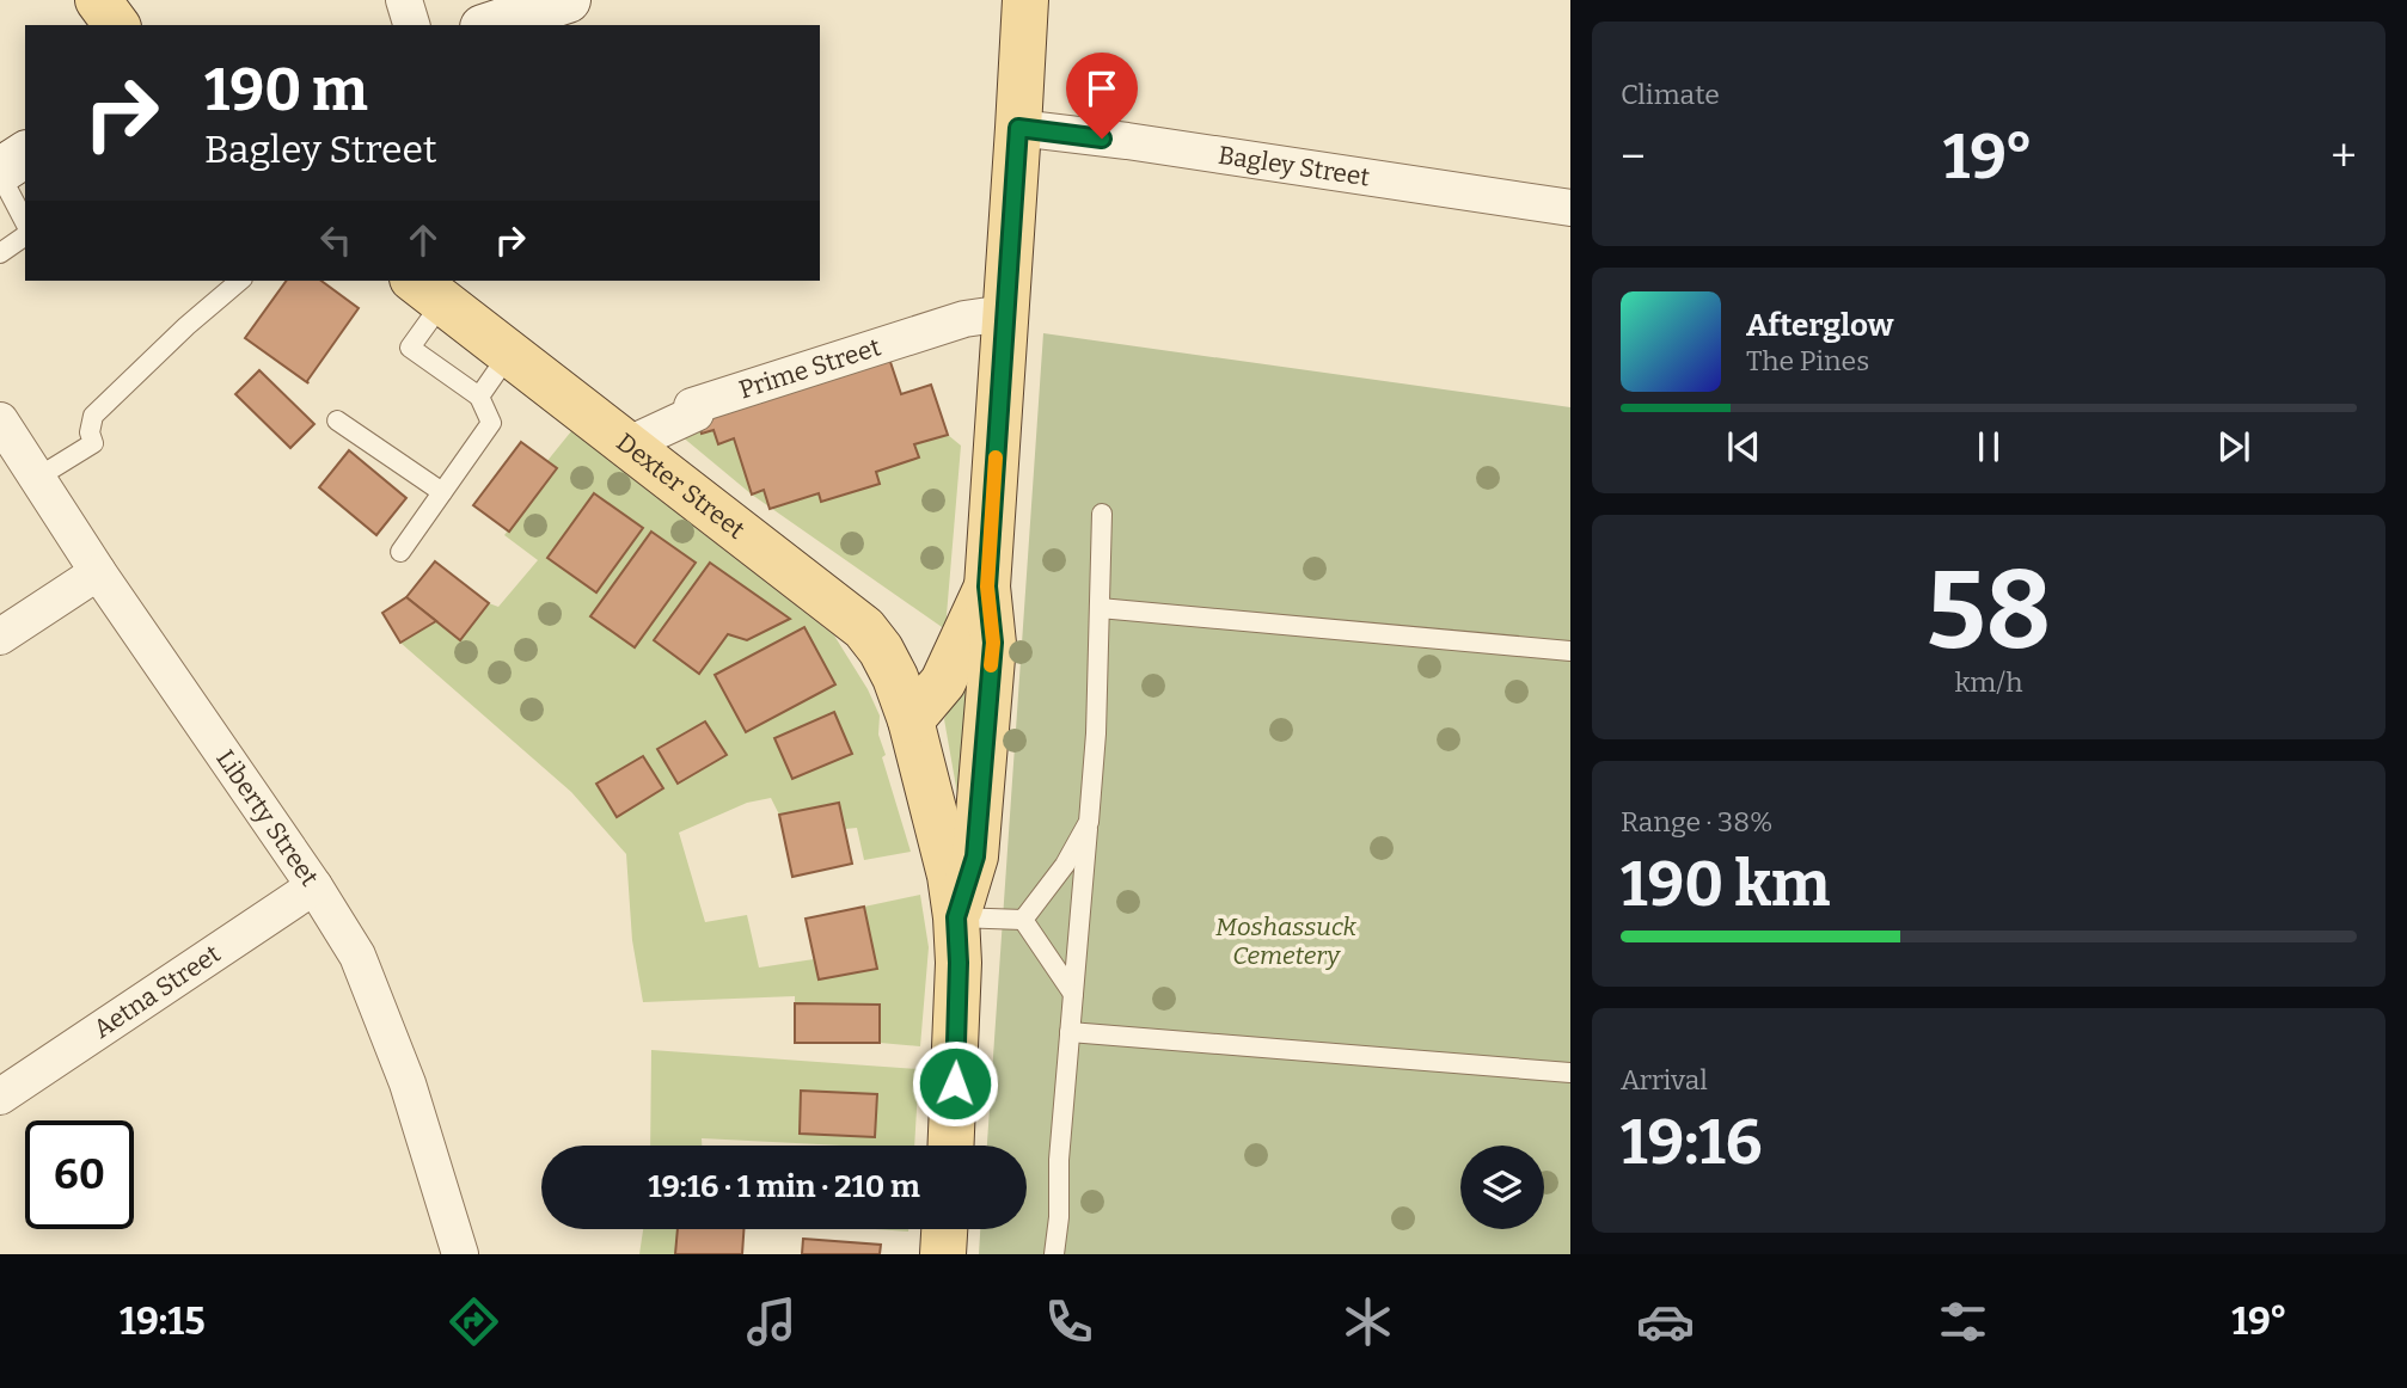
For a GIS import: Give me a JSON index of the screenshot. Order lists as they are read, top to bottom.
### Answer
{
  "streets": {
    "main road": ["Dexter Street"],
    "street": [
      "Bagley Street",
      "Prime Street",
      "Liberty Street",
      "Aetna Street"
    ]
  },
  "crossings": [
    ["Prime Street", "Dexter Street"],
    ["Liberty Street", "Aetna Street"]
  ],
  "parks": ["Moshassuck Cemetery"],
  "page": {
    "tile": [
      "Climate",
      ["58", "km/h"],
      ["Range · 38%", "190 km"],
      ["Arrival", "19:16"]
    ],
    "turn": ["190 m", "Bagley Street"],
    "heat": ["−", "19°", "+"],
    "song": ["Afterglow", "The Pines"],
    "limit": "60",
    "trip": "19:16 · 1 min · 210 m",
    "tabs": ["19:15", "19°"]
  }
}
